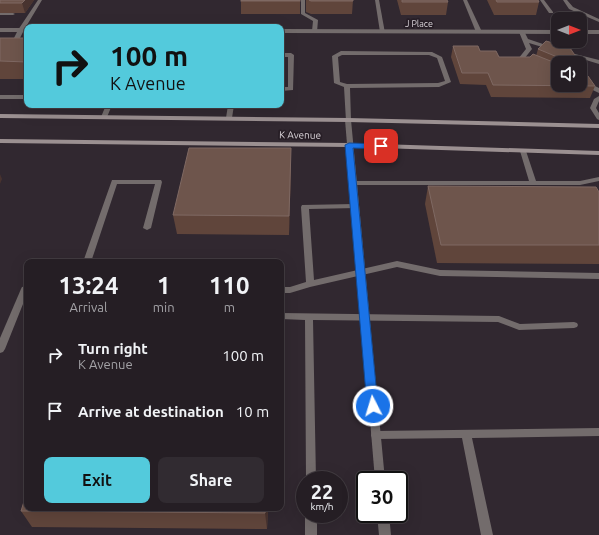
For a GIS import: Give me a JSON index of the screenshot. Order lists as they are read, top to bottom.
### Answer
{
  "streets": {
    "main road": ["K Avenue"],
    "street": ["J Place"]
  },
  "north": "right",
  "page": {
    "turn": ["100 m", "K Avenue"],
    "eta": [
      "13:24",
      "Arrival",
      "1",
      "min",
      "110",
      "m"
    ],
    "list": [
      {
        "name": "Turn right",
        "note": "K Avenue",
        "value": "100 m"
      },
      {
        "name": "Arrive at destination",
        "value": "10 m"
      }
    ],
    "buttons": ["Exit", "Share"],
    "speed": "22 km/h",
    "limit": "30"
  }
}
